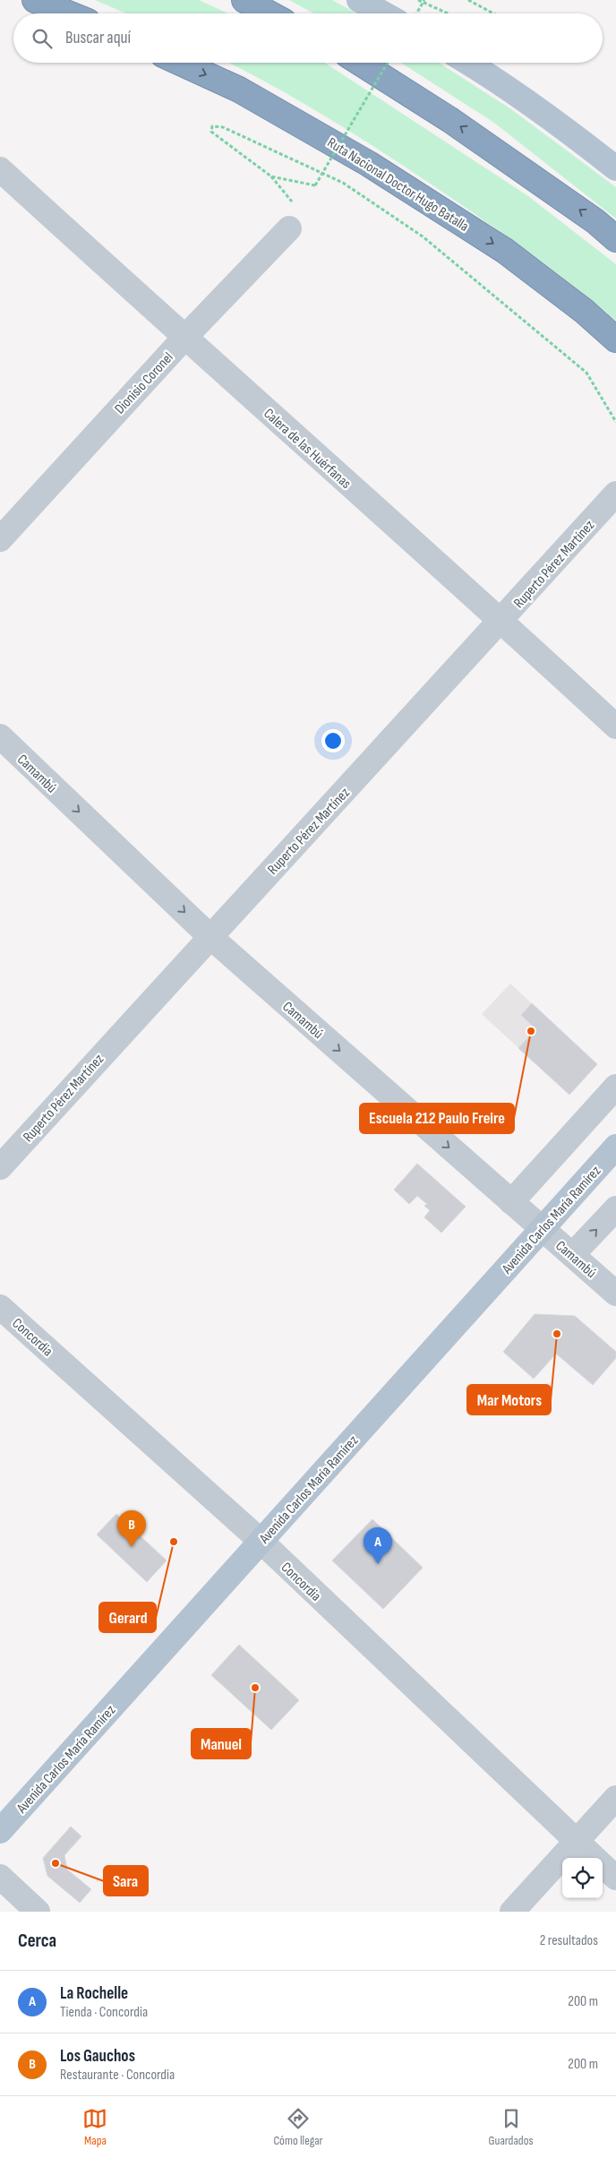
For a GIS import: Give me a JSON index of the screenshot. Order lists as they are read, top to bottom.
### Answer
{
  "streets": {
    "highway": ["Ruta Nacional Doctor Hugo Batalla"],
    "main road": ["Avenida Carlos María Ramírez"],
    "street": [
      "Dionisio Coronel",
      "Calera de las Huérfanas",
      "Ruperto Pérez Martínez",
      "Camambú",
      "Concordia"
    ]
  },
  "crossings": [
    ["Dionisio Coronel", "Calera de las Huérfanas"],
    ["Calera de las Huérfanas", "Ruperto Pérez Martínez"],
    ["Ruperto Pérez Martínez", "Camambú"],
    ["Camambú", "Avenida Carlos María Ramírez"],
    ["Avenida Carlos María Ramírez", "Concordia"]
  ],
  "one_way": ["Camambú"],
  "places": [
    "Escuela 212 Paulo Freire",
    "Mar Motors",
    "Gerard",
    "Manuel",
    "Sara"
  ],
  "page": {
    "search": "Buscar aquí",
    "pins": ["B", "A"],
    "heading": ["Cerca", "2 resultados"],
    "list": [
      {
        "mark": "A",
        "name": "La Rochelle",
        "note": "Tienda · Concordia",
        "value": "200 m"
      },
      {
        "mark": "B",
        "name": "Los Gauchos",
        "note": "Restaurante · Concordia",
        "value": "200 m"
      }
    ],
    "nav": ["Mapa", "Cómo llegar", "Guardados"]
  }
}
